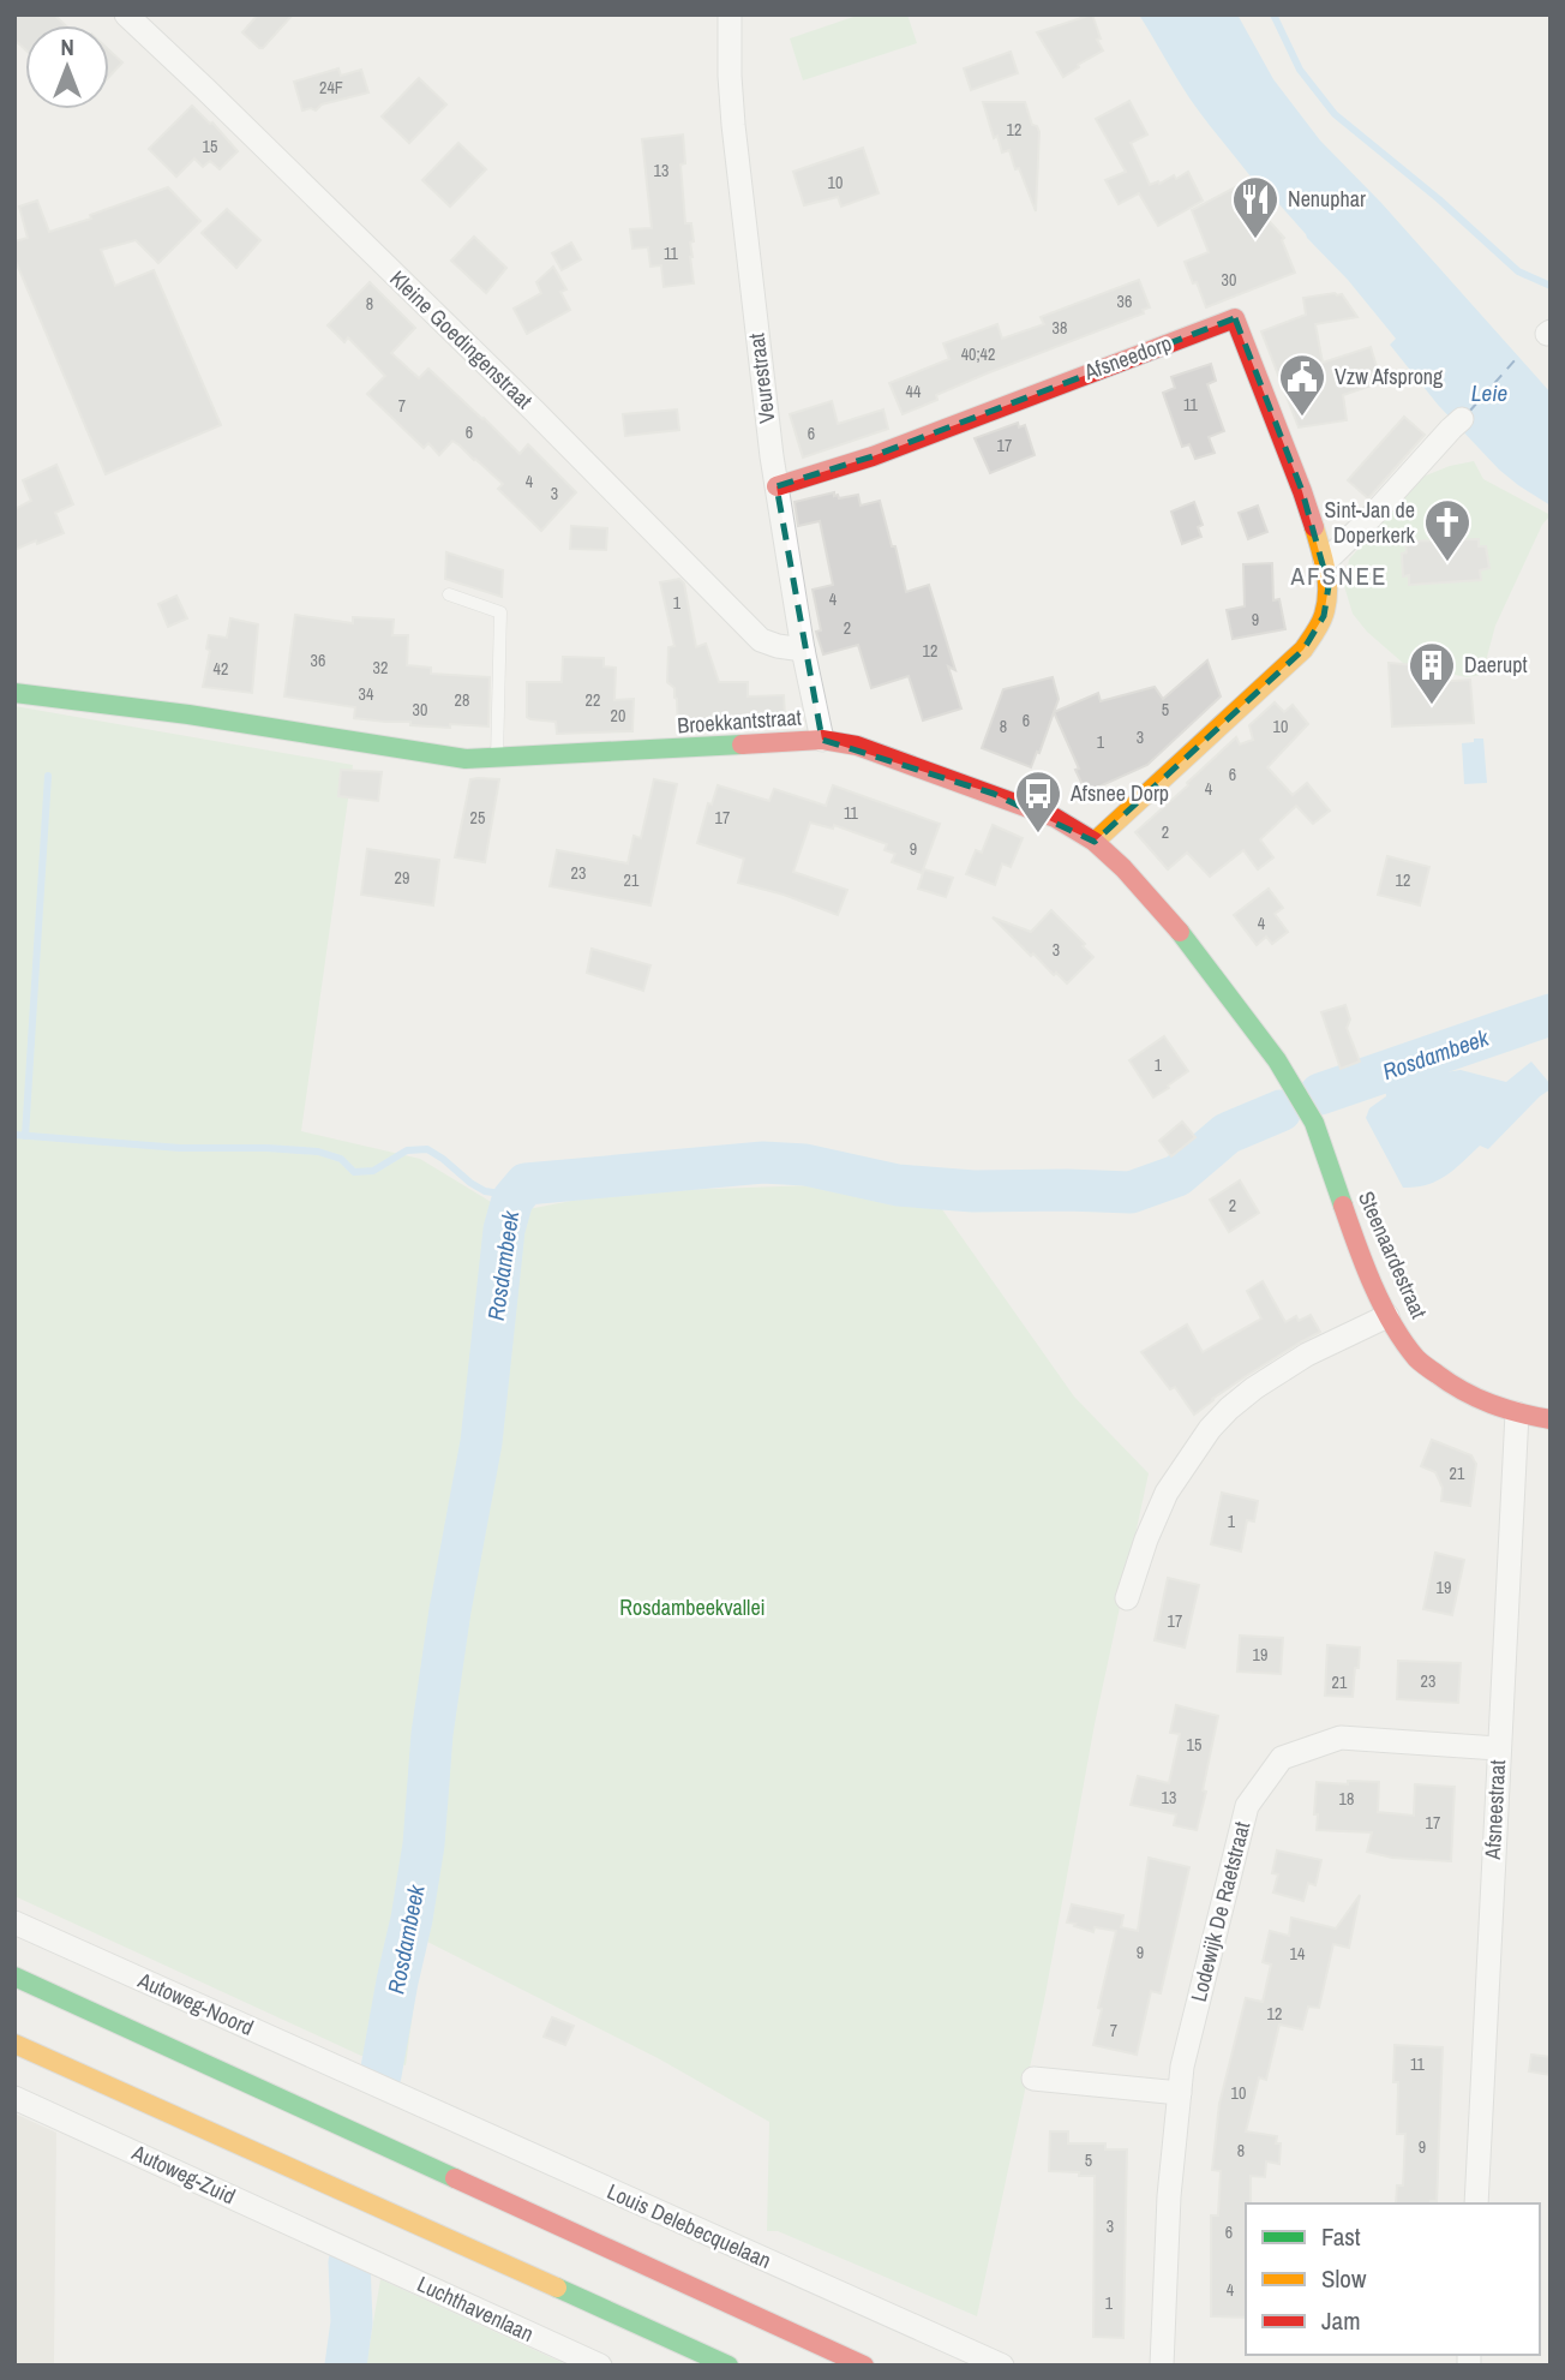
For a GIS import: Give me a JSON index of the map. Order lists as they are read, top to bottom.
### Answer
{
  "streets": {
    "main road": ["Afsneedorp", "Broekkantstraat", "Steenaardestraat"],
    "street": [
      "Kleine Goedingenstraat",
      "Veurestraat",
      "Afsneestraat",
      "Lodewijk De Raetstraat",
      "Autoweg-Noord",
      "Autoweg-Zuid",
      "Louis Delebecquelaan",
      "Luchthavenlaan"
    ]
  },
  "crossings": [
    ["Kleine Goedingenstraat", "Veurestraat"],
    ["Afsneedorp", "Veurestraat"],
    ["Afsneedorp", "Broekkantstraat"],
    ["Veurestraat", "Broekkantstraat"],
    ["Broekkantstraat", "Steenaardestraat"],
    ["Steenaardestraat", "Afsneestraat"],
    ["Afsneestraat", "Lodewijk De Raetstraat"],
    ["Autoweg-Noord", "Louis Delebecquelaan"],
    ["Autoweg-Zuid", "Luchthavenlaan"]
  ],
  "districts": ["AFSNEE"],
  "water": ["Leie", "Rosdambeek"],
  "parks": ["Rosdambeekvallei"],
  "places": {
    "restaurant": ["Nenuphar"],
    "public building": ["Vzw Afsprong"],
    "church": ["Sint-Jan de Doperkerk"],
    "building": ["Daerupt"],
    "bus stop": ["Afsnee Dorp"]
  },
  "house_numbers": [
    "24F",
    "12",
    "15",
    "13",
    "10",
    "11",
    "30",
    "36",
    "8",
    "38",
    "40;42",
    "44",
    "11",
    "7",
    "6",
    "6",
    "17",
    "4",
    "3",
    "4",
    "1",
    "9",
    "2",
    "12",
    "36",
    "32",
    "42",
    "34",
    "28",
    "22",
    "30",
    "5",
    "20",
    "6",
    "8",
    "10",
    "3",
    "1",
    "6",
    "4",
    "11",
    "25",
    "17",
    "2",
    "9",
    "23",
    "29",
    "21",
    "12",
    "4",
    "3",
    "1",
    "2",
    "21",
    "1",
    "19",
    "17",
    "19",
    "23",
    "21",
    "15",
    "13",
    "18",
    "17",
    "9",
    "14",
    "12",
    "7",
    "11",
    "10",
    "9",
    "8",
    "5",
    "3",
    "6",
    "4",
    "1"
  ],
  "legend": ["Fast", "Slow", "Jam"],
  "north": "top"
}
